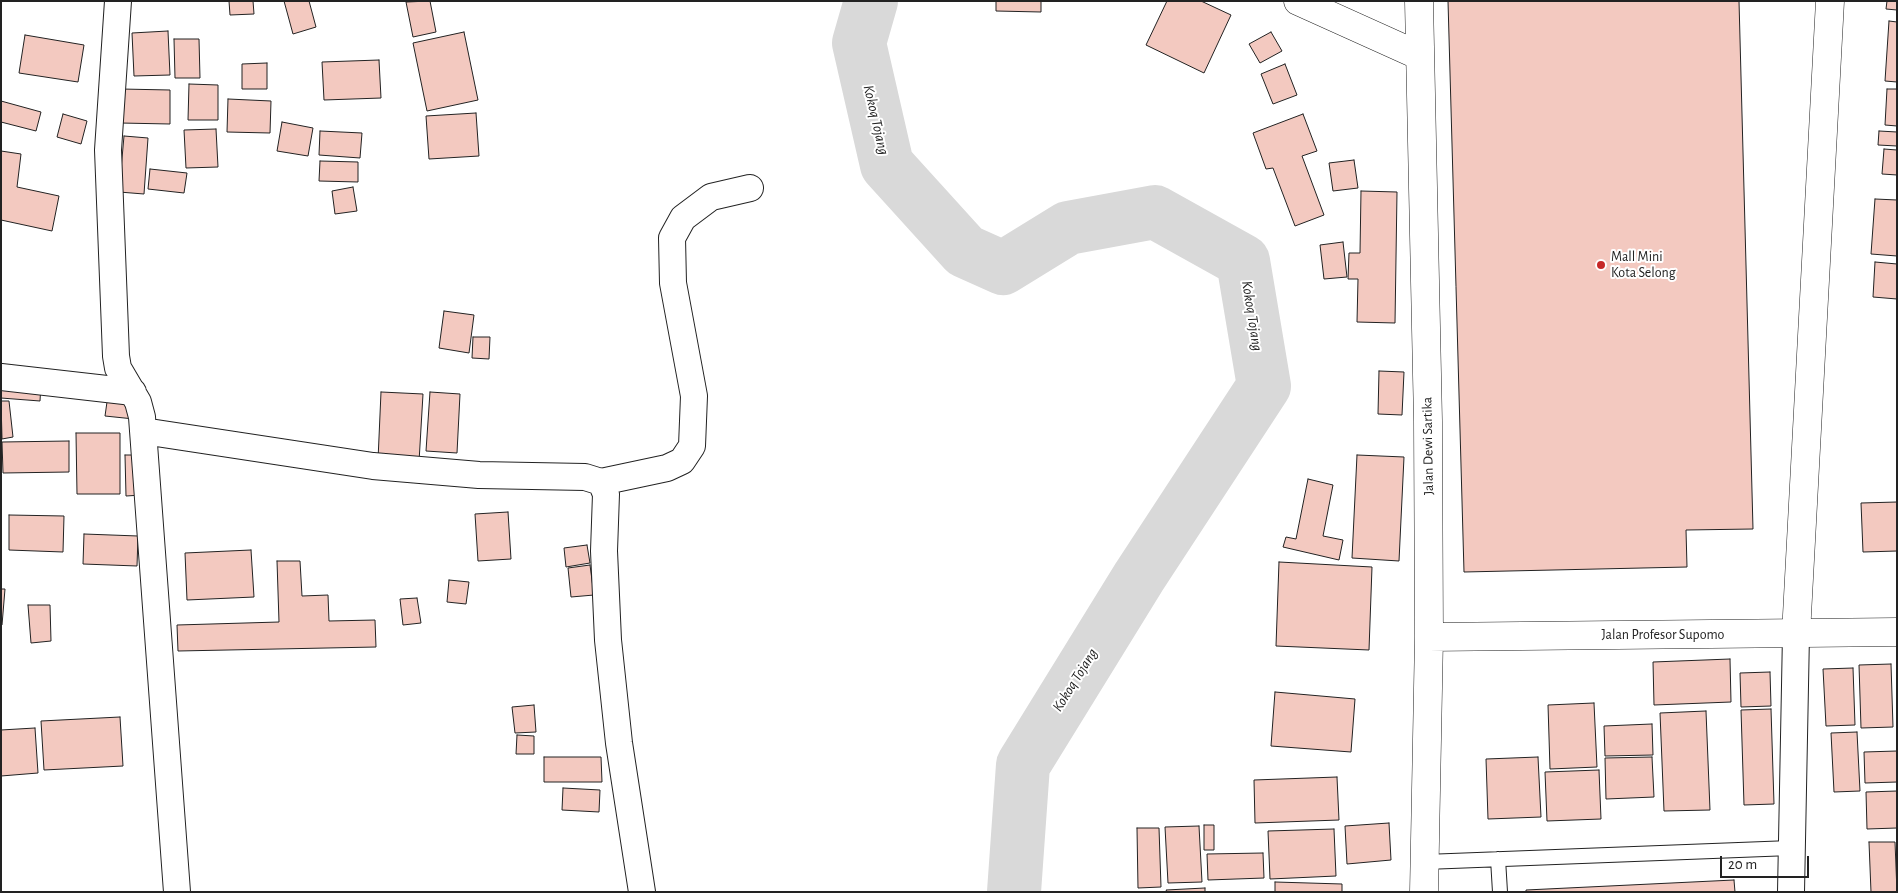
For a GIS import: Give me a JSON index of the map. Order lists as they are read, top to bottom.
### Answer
{
  "streets": {
    "street": ["Jalan Dewi Sartika", "Jalan Profesor Supomo"]
  },
  "crossings": [
    ["Jalan Dewi Sartika", "Jalan Profesor Supomo"]
  ],
  "water": ["Kokoq Tojang"],
  "places": ["Mall Mini Kota Selong"],
  "scale_bar": "20 m"
}
